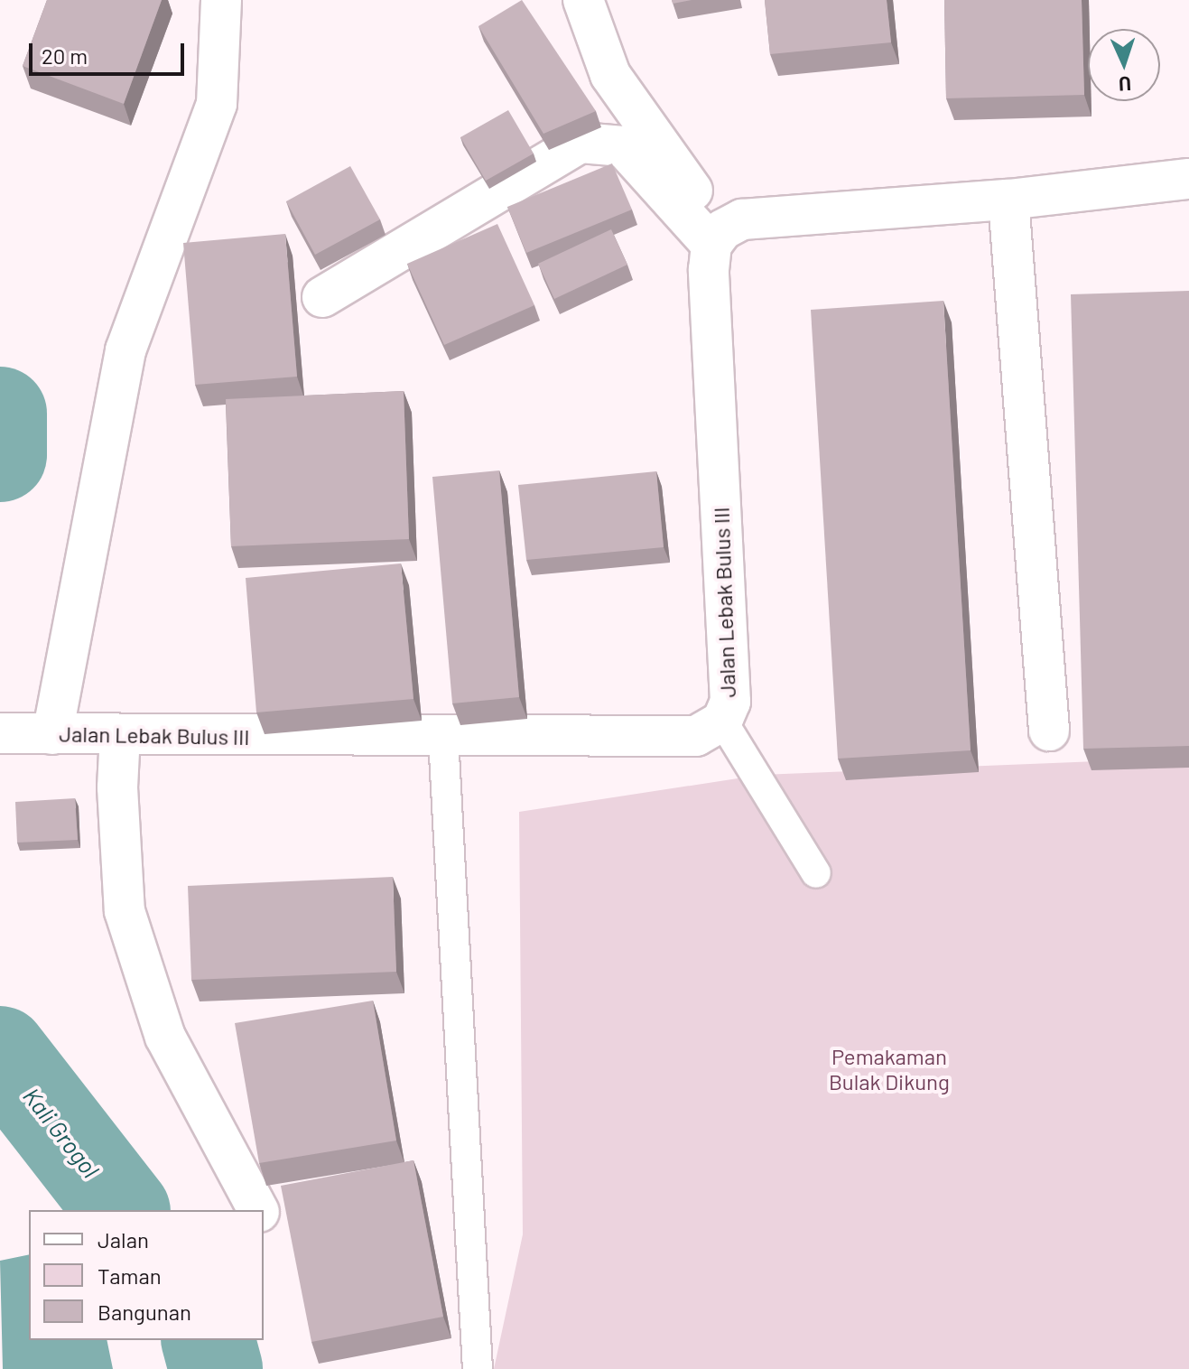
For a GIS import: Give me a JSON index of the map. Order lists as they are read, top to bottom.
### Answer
{
  "streets": {
    "street": ["Jalan Lebak Bulus III"]
  },
  "water": ["Kali Grogol"],
  "parks": ["Pemakaman Bulak Dikung"],
  "legend": ["Jalan", "Taman", "Bangunan"],
  "scale_bar": "20 m",
  "north": "bottom"
}
